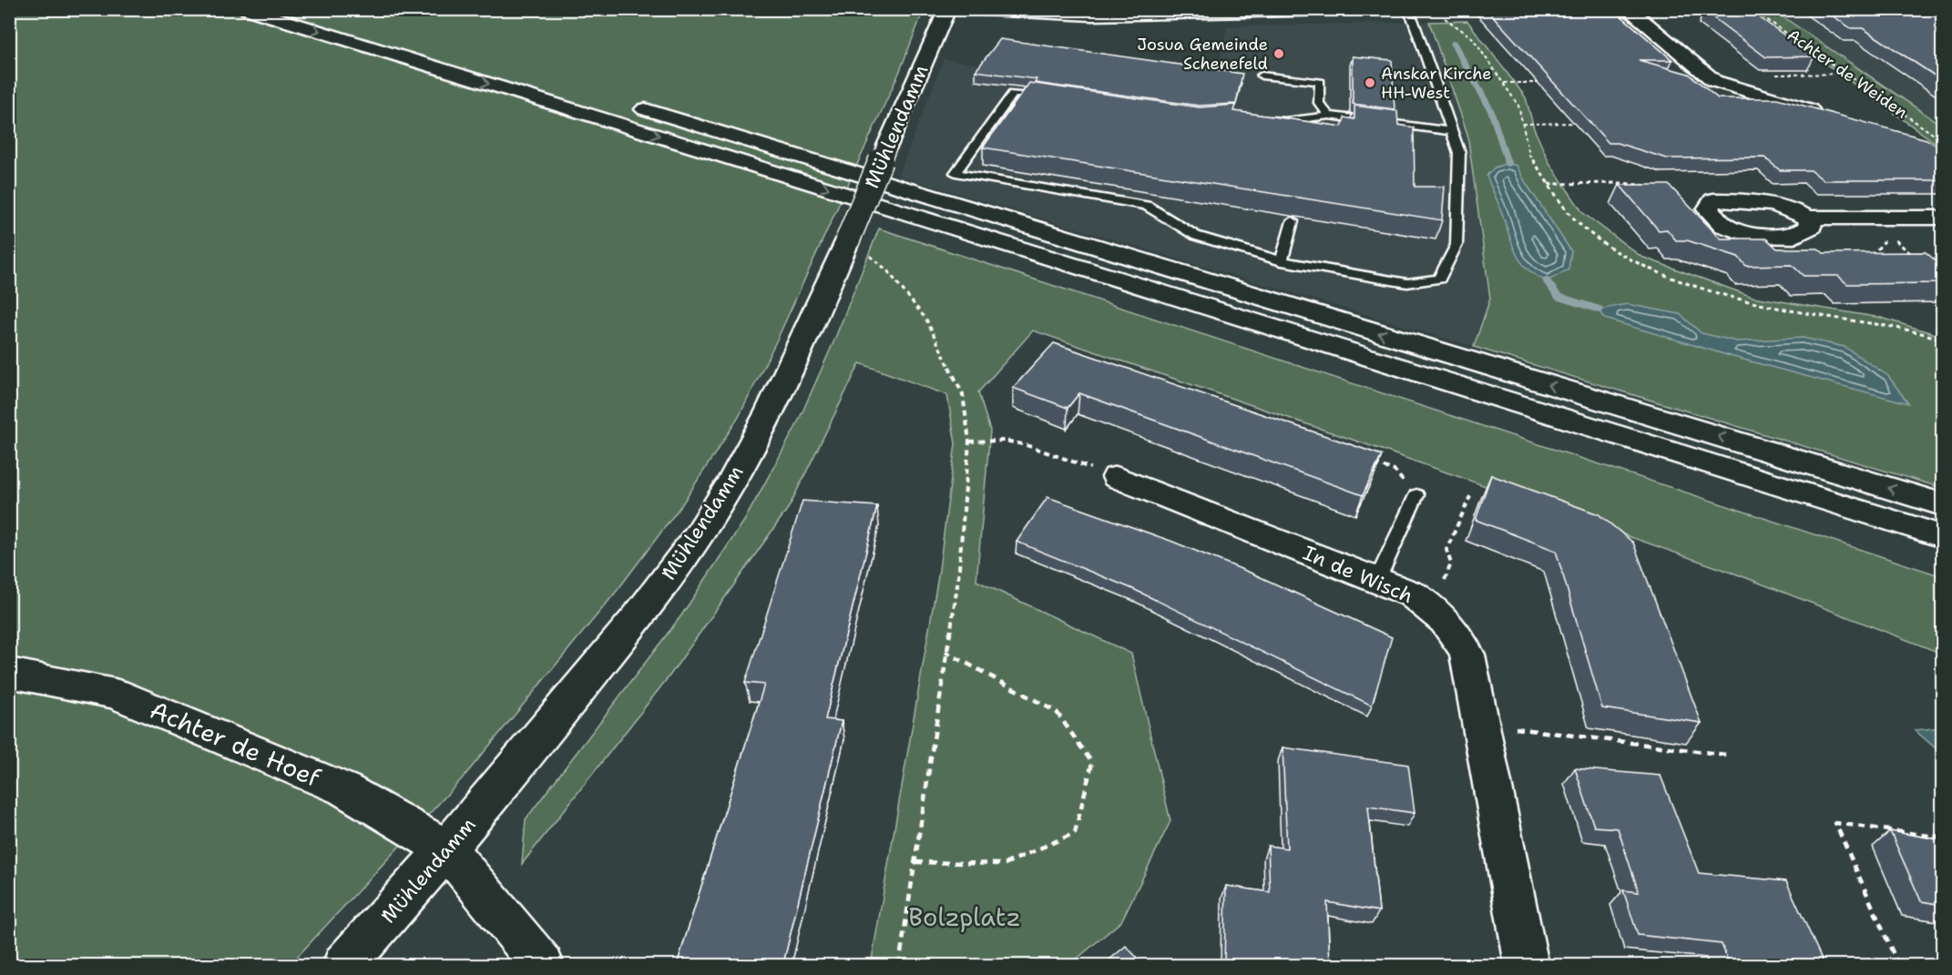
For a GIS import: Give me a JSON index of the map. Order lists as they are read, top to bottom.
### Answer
{
  "streets": {
    "main road": ["Mühlendamm", "In de Wisch", "Achter de Hoef"],
    "path": ["Achter de Weiden"]
  },
  "crossings": [
    ["Mühlendamm", "Achter de Hoef"]
  ],
  "parks": ["Bolzplatz"],
  "places": ["Josua Gemeinde Schenefeld", "Anskar Kirche HH-West"]
}
